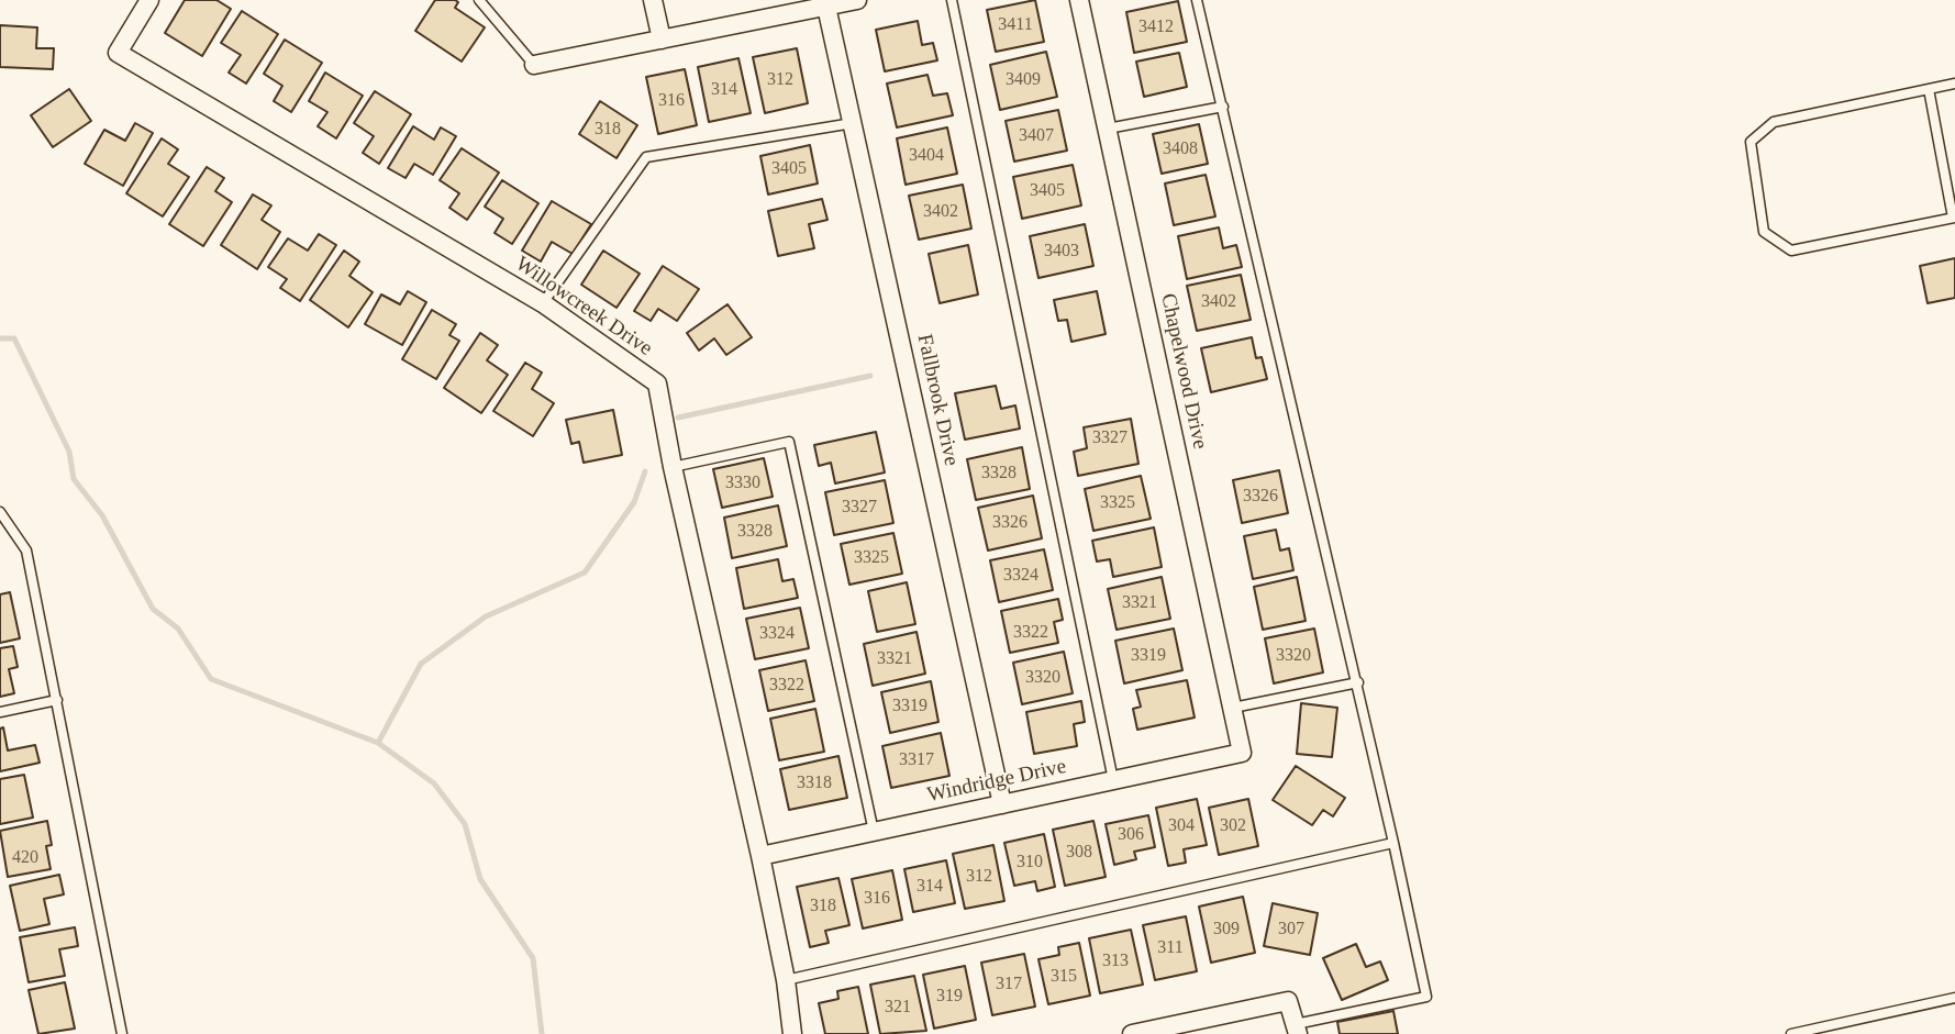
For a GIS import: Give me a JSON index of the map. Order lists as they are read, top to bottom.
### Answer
{
  "streets": {
    "street": [
      "Willowcreek Drive",
      "Chapelwood Drive",
      "Fallbrook Drive",
      "Windridge Drive"
    ]
  },
  "crossings": [
    ["Willowcreek Drive", "Windridge Drive"],
    ["Chapelwood Drive", "Windridge Drive"],
    ["Fallbrook Drive", "Windridge Drive"]
  ],
  "house_numbers": [
    "3411",
    "3412",
    "312",
    "3409",
    "314",
    "316",
    "318",
    "3407",
    "3408",
    "3404",
    "3405",
    "3405",
    "3402",
    "3403",
    "3402",
    "3327",
    "3328",
    "3330",
    "3326",
    "3325",
    "3327",
    "3326",
    "3328",
    "3325",
    "3324",
    "3321",
    "3322",
    "3324",
    "3319",
    "3320",
    "3321",
    "3320",
    "3322",
    "3319",
    "3317",
    "3318",
    "304",
    "302",
    "306",
    "308",
    "420",
    "310",
    "312",
    "314",
    "316",
    "318",
    "309",
    "307",
    "311",
    "313",
    "315",
    "317",
    "319",
    "321"
  ]
}
